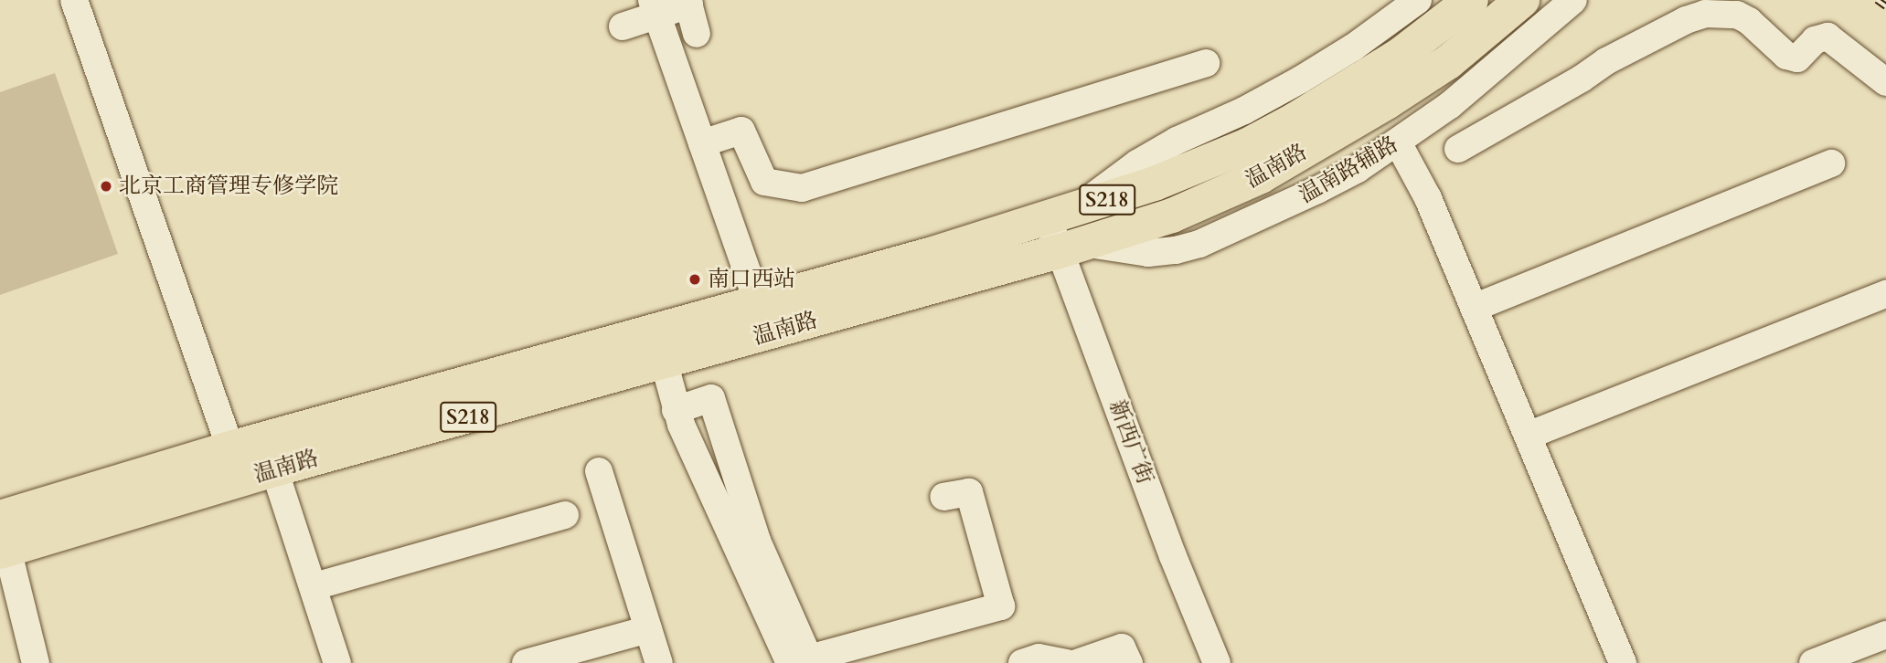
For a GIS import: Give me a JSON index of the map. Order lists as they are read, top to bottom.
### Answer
{
  "streets": {
    "main road": ["温南路", "S218"],
    "street": ["温南路辅路", "新西广街"]
  },
  "crossings": [
    ["温南路", "温南路辅路"],
    ["温南路", "新西广街"],
    ["温南路辅路", "新西广街"]
  ],
  "places": ["北京工商管理专修学院", "南口西站"]
}
